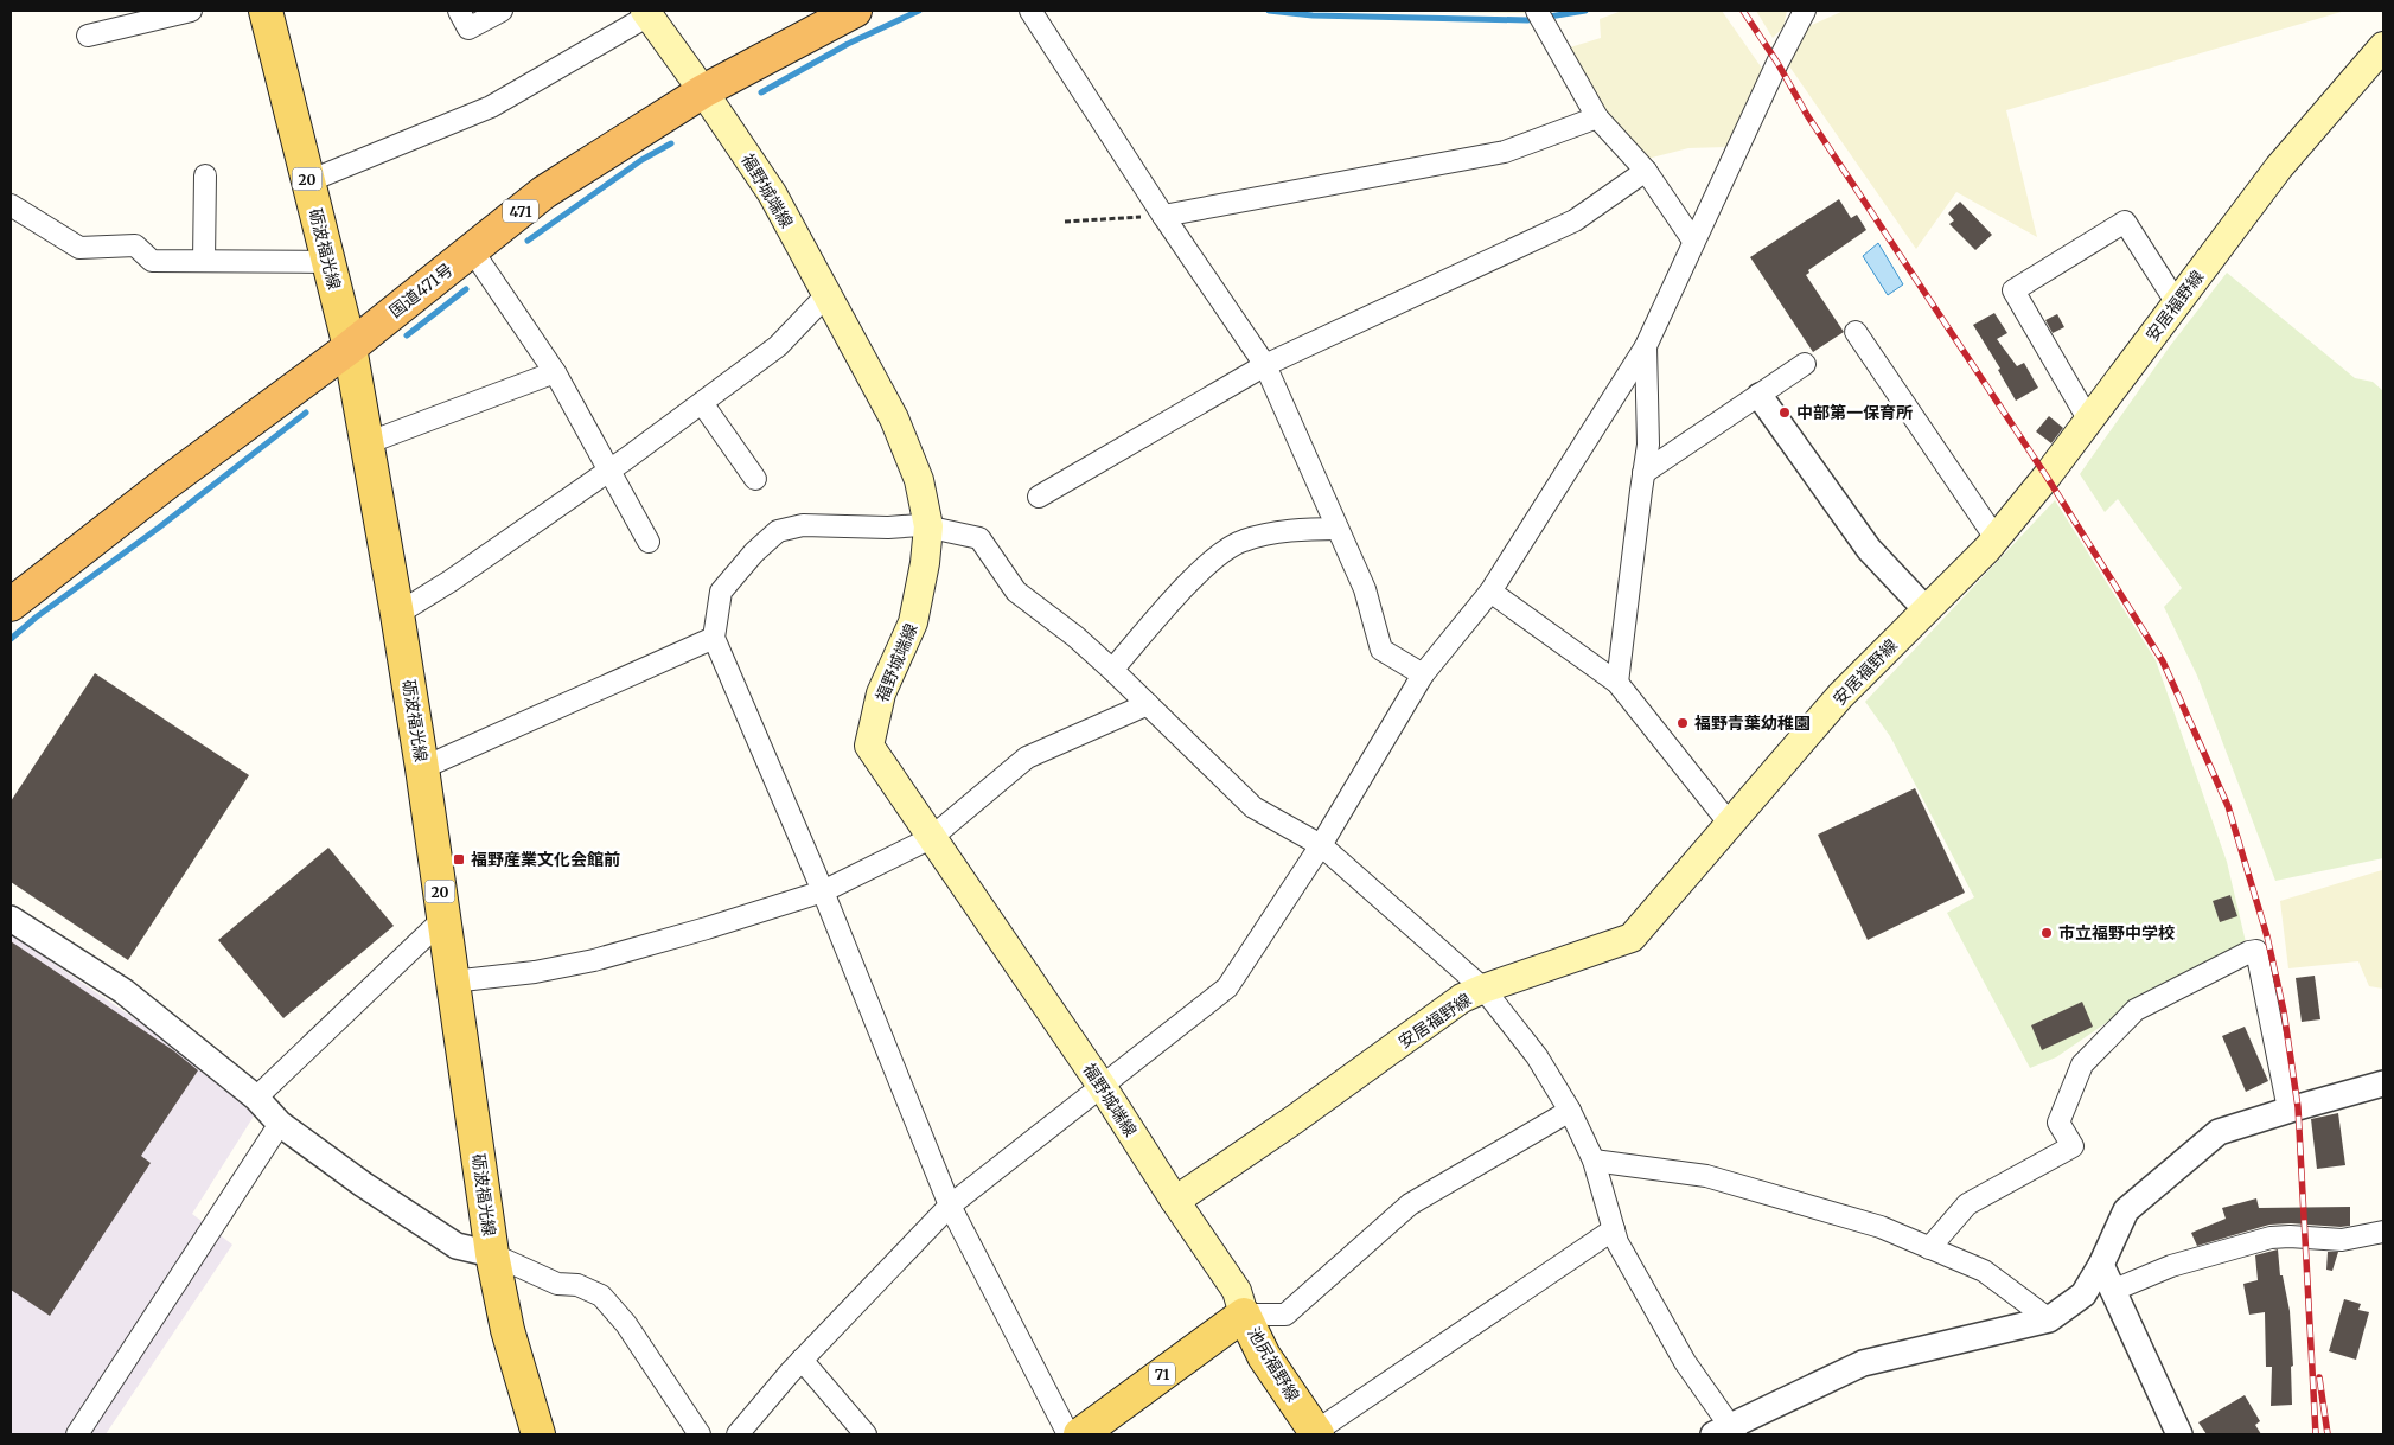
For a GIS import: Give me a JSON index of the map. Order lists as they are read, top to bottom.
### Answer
{
  "streets": {
    "highway": ["471", "国道471号"],
    "main road": [
      "20",
      "福野城端線",
      "砺波福光線",
      "安居福野線",
      "池尻福野線",
      "71"
    ]
  },
  "crossings": [
    ["福野城端線", "国道471号"],
    ["福野城端線", "安居福野線"],
    ["福野城端線", "池尻福野線"],
    ["砺波福光線", "国道471号"]
  ],
  "places": {
    "other": ["中部第一保育所", "福野青葉幼稚園", "市立福野中学校"],
    "transit": ["福野産業文化会館前"]
  }
}
